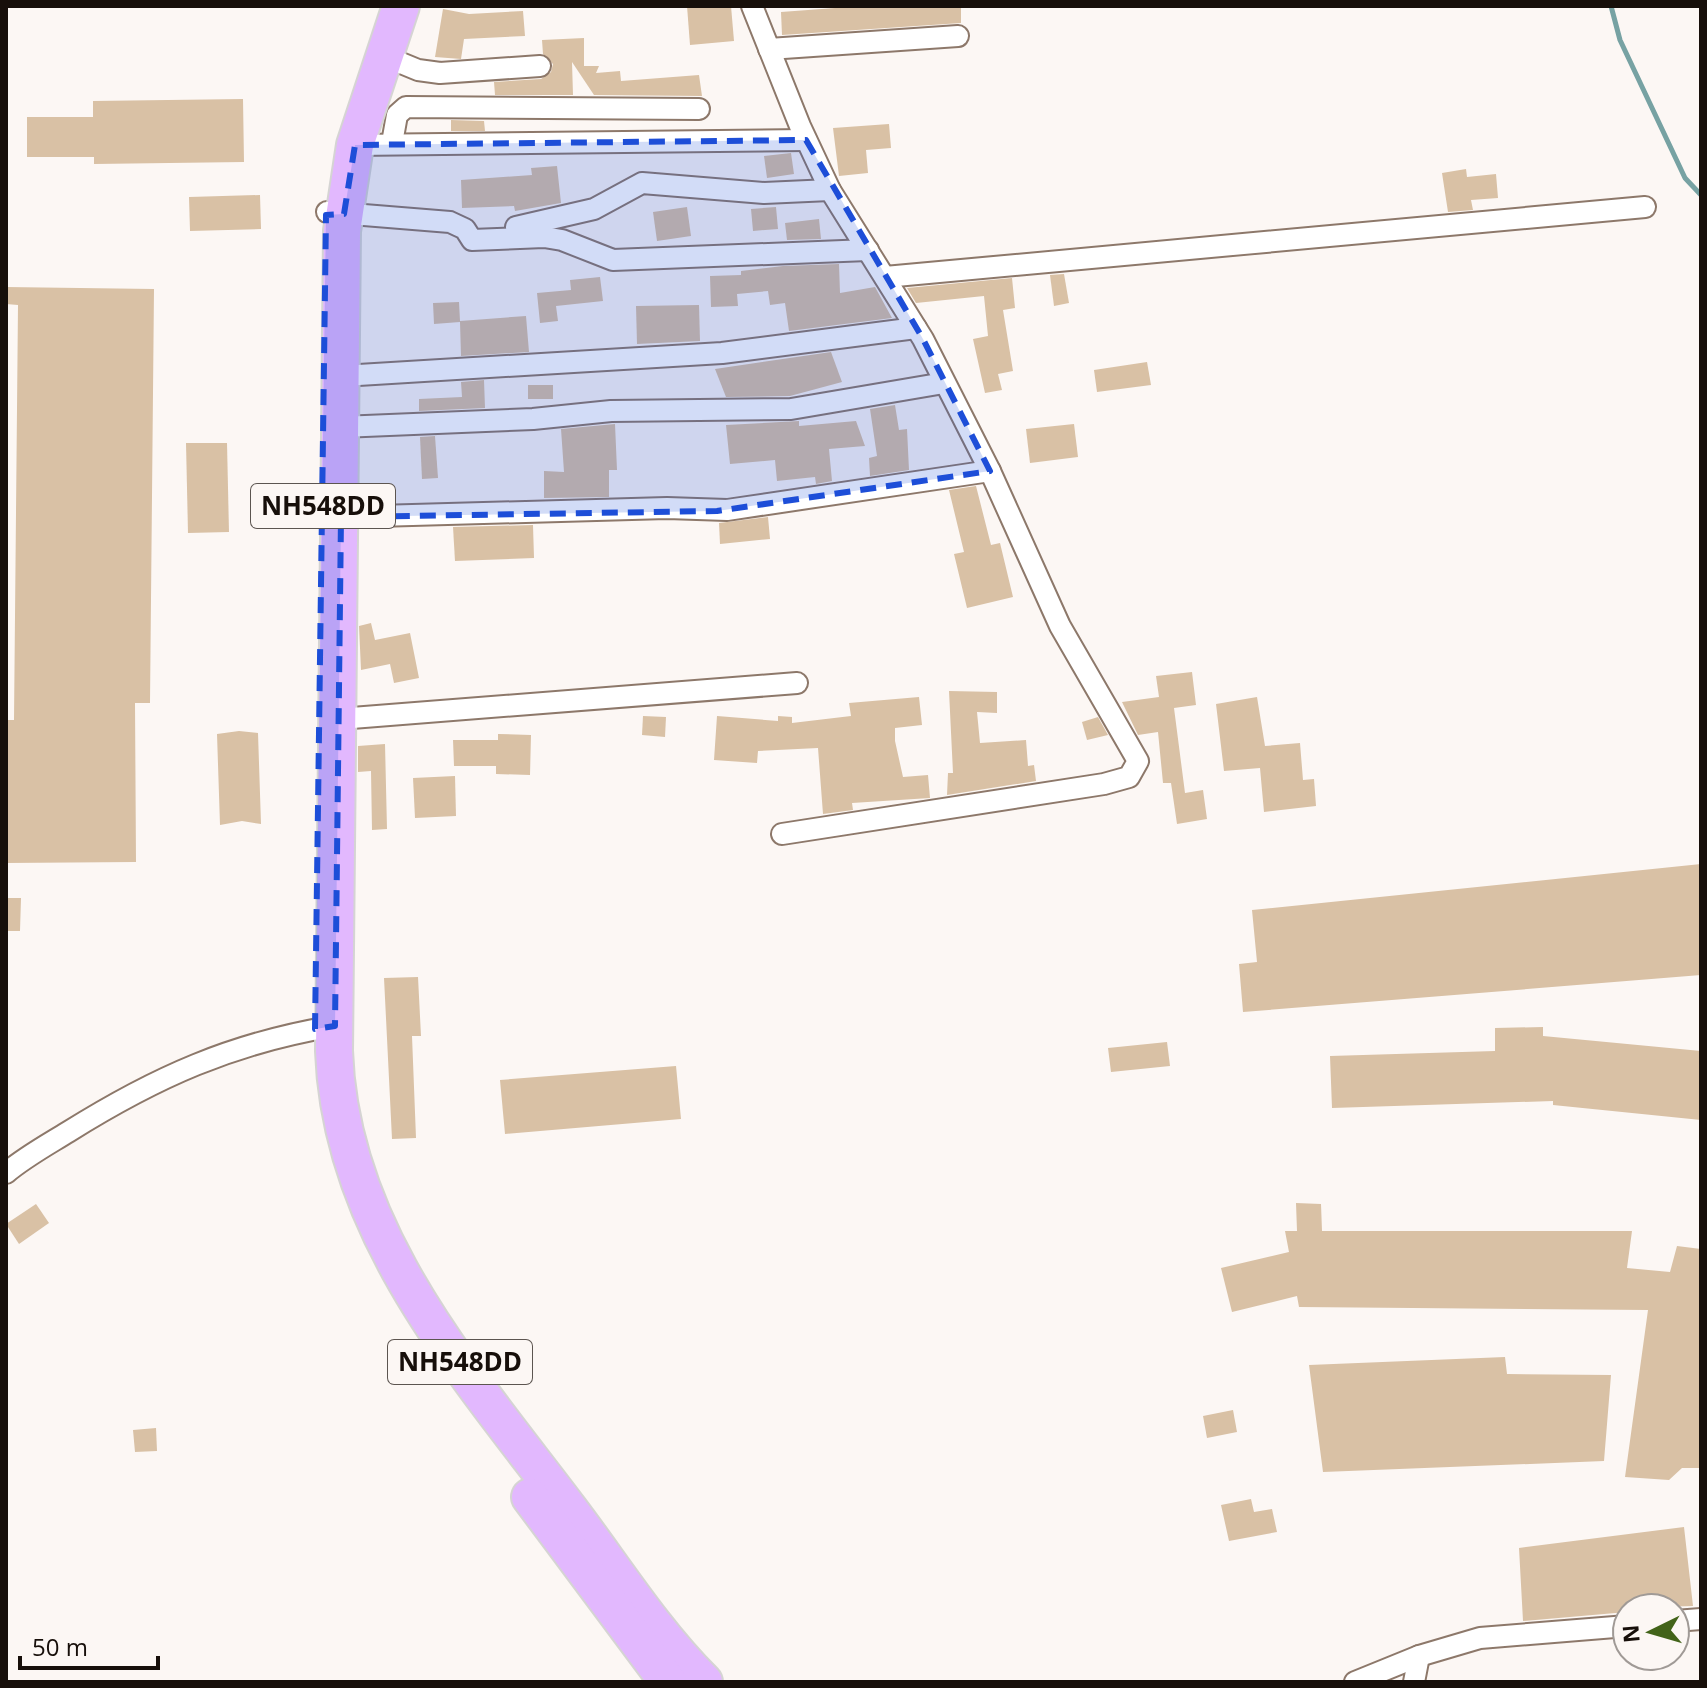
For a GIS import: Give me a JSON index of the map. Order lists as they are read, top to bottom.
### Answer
{
  "streets": {
    "highway": ["NH548DD"]
  },
  "scale_bar": "50 m",
  "north": "left"
}
